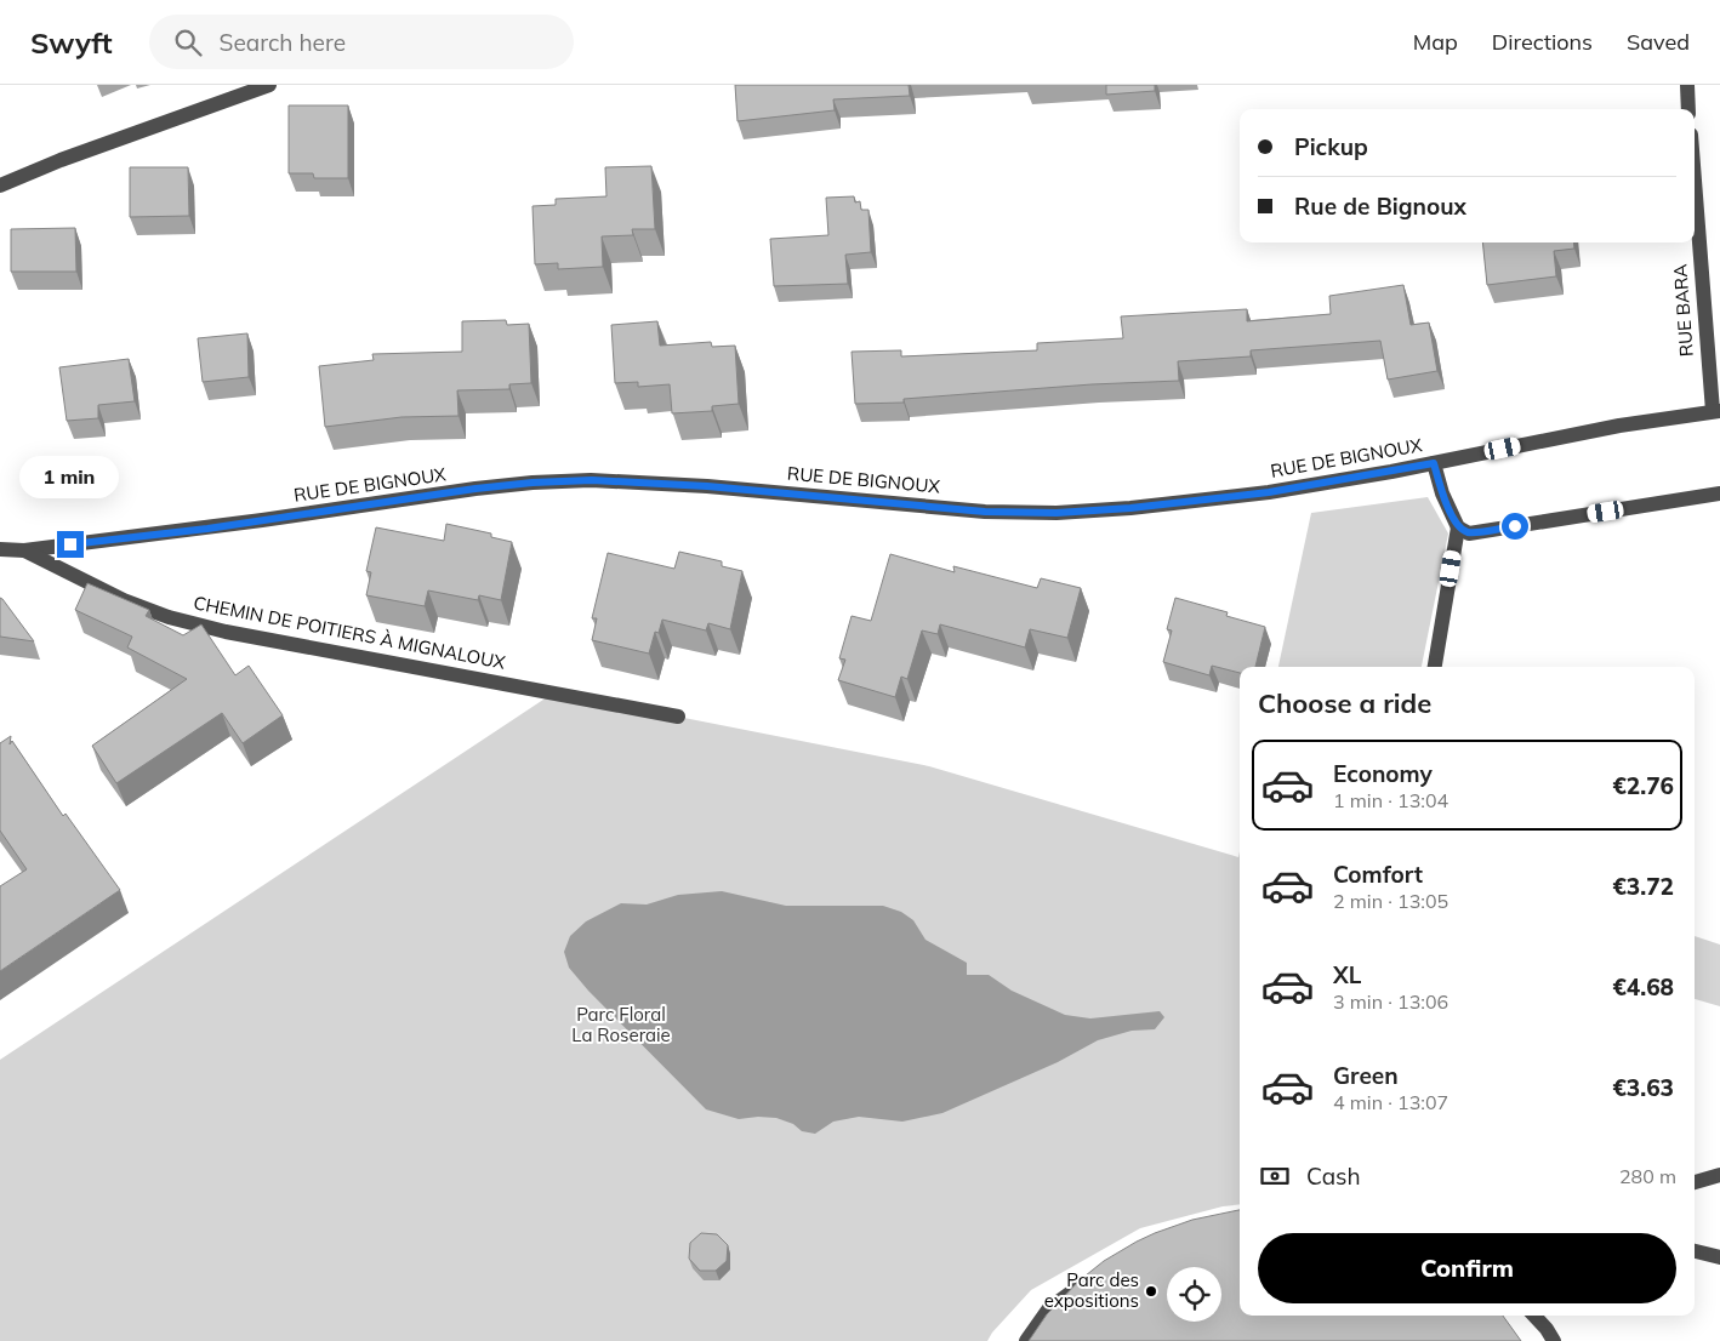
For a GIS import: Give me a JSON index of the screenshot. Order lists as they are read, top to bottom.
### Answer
{
  "streets": {
    "street": ["RUE BARA", "RUE DE BIGNOUX", "CHEMIN DE POITIERS À MIGNALOUX"]
  },
  "crossings": [
    ["RUE BARA", "RUE DE BIGNOUX"],
    ["RUE DE BIGNOUX", "CHEMIN DE POITIERS À MIGNALOUX"]
  ],
  "parks": ["Parc Floral La Roseraie"],
  "places": ["Parc des expositions"],
  "page": {
    "header": "Swyft",
    "search": "Search here",
    "nav": ["Map", "Directions", "Saved"],
    "banner": ["Pickup", "Rue de Bignoux"],
    "bubble": "1 min",
    "heading": "Choose a ride",
    "list": [
      {
        "name": "Economy",
        "note": "1 min · 13:04",
        "value": "€2.76"
      },
      {
        "name": "Comfort",
        "note": "2 min · 13:05",
        "value": "€3.72"
      },
      {
        "name": "XL",
        "note": "3 min · 13:06",
        "value": "€4.68"
      },
      {
        "name": "Green",
        "note": "4 min · 13:07",
        "value": "€3.63"
      }
    ],
    "pay": ["Cash", "280 m"],
    "buttons": "Confirm"
  }
}
